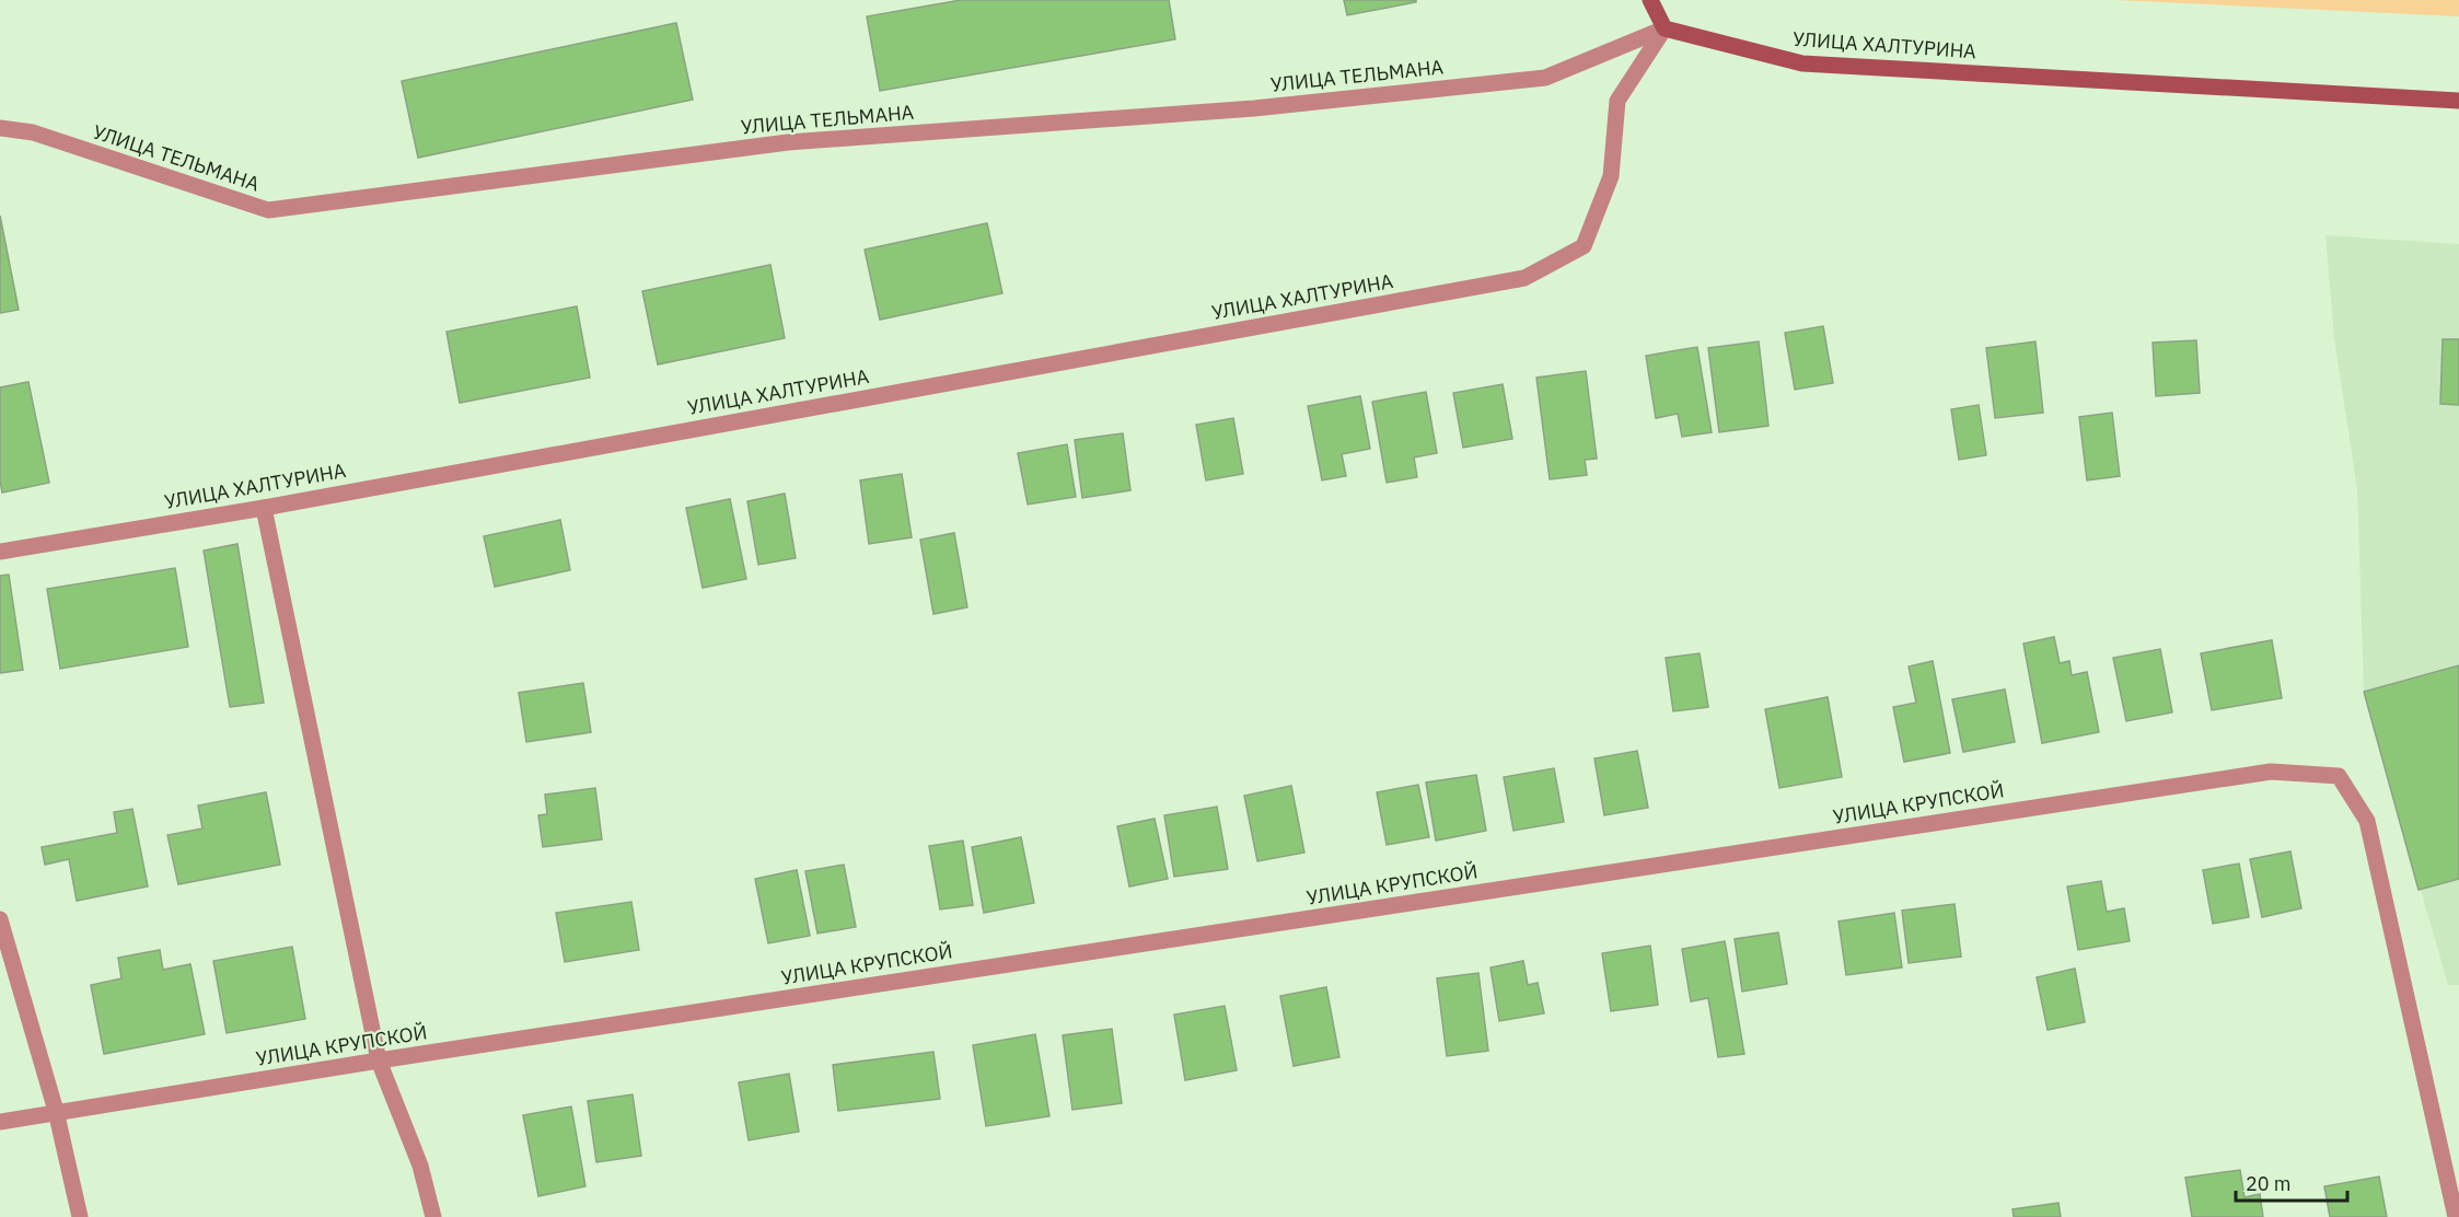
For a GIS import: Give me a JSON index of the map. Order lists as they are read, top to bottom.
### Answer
{
  "streets": {
    "main road": ["УЛИЦА ХАЛТУРИНА"],
    "street": ["УЛИЦА ТЕЛЬМАНА", "УЛИЦА КРУПСКОЙ"]
  },
  "crossings": [
    ["УЛИЦА ХАЛТУРИНА", "УЛИЦА ТЕЛЬМАНА"]
  ],
  "scale_bar": "20 m"
}
